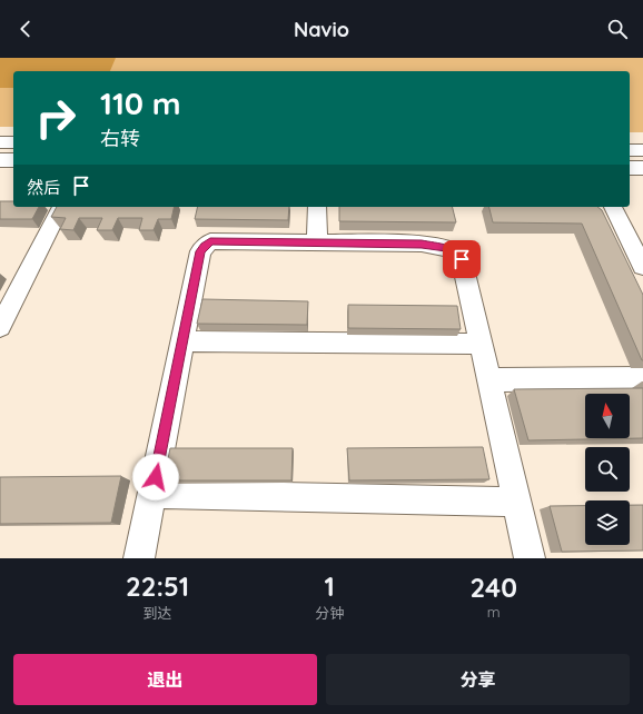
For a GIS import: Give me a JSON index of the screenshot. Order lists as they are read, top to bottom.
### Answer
{
  "north": "top",
  "page": {
    "header": "Navio",
    "turn": ["110 m", "右转"],
    "then": "然后",
    "eta": [
      "22:51",
      "到达",
      "1",
      "分钟",
      "240",
      "m"
    ],
    "buttons": ["退出", "分享"]
  }
}
